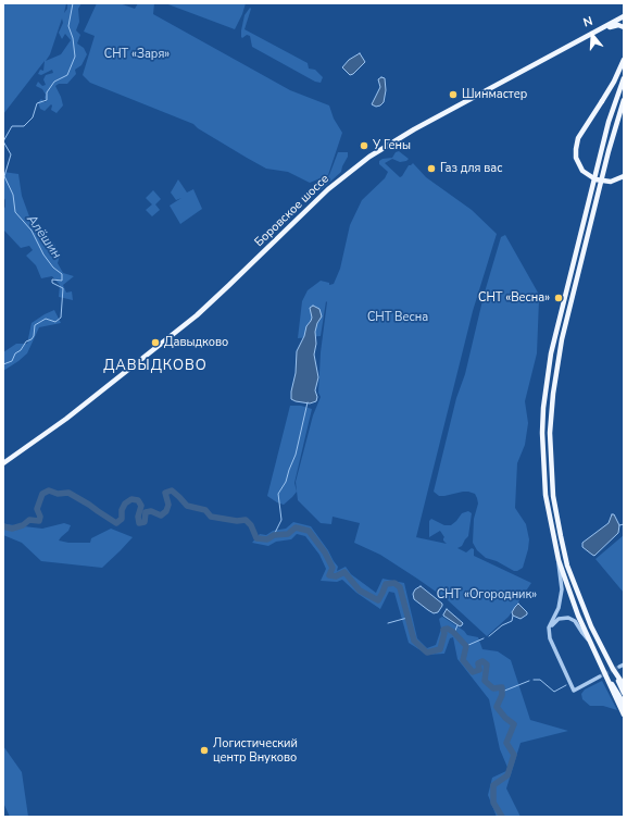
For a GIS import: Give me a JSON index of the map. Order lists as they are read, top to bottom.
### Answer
{
  "streets": {
    "main road": ["Боровское шоссе"]
  },
  "districts": ["ДАВЫДКОВО"],
  "water": ["Алёшин"],
  "parks": ["СНТ «Заря»", "СНТ Весна", "СНТ «Огородник»"],
  "places": [
    "Шинмастер",
    "У Гены",
    "Газ для вас",
    "СНТ «Весна»",
    "Давыдково",
    "Логистический центр Внуково"
  ],
  "north": "top"
}
